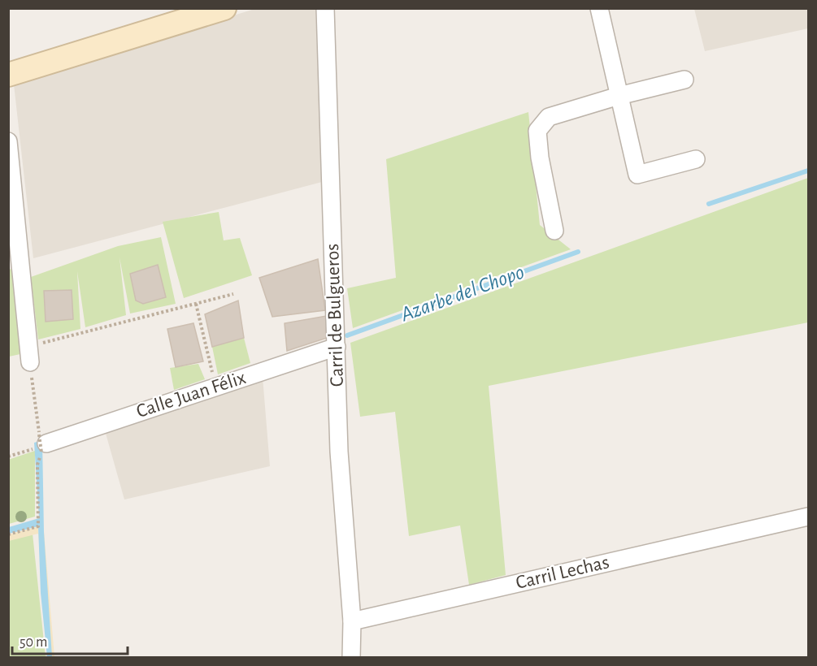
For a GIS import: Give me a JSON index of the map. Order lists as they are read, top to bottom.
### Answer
{
  "streets": {
    "street": ["Carril de Bulgueros", "Calle Juan Félix", "Carril Lechas"]
  },
  "crossings": [
    ["Carril de Bulgueros", "Calle Juan Félix"],
    ["Carril de Bulgueros", "Carril Lechas"]
  ],
  "water": ["Azarbe del Chopo"],
  "scale_bar": "50 m"
}
